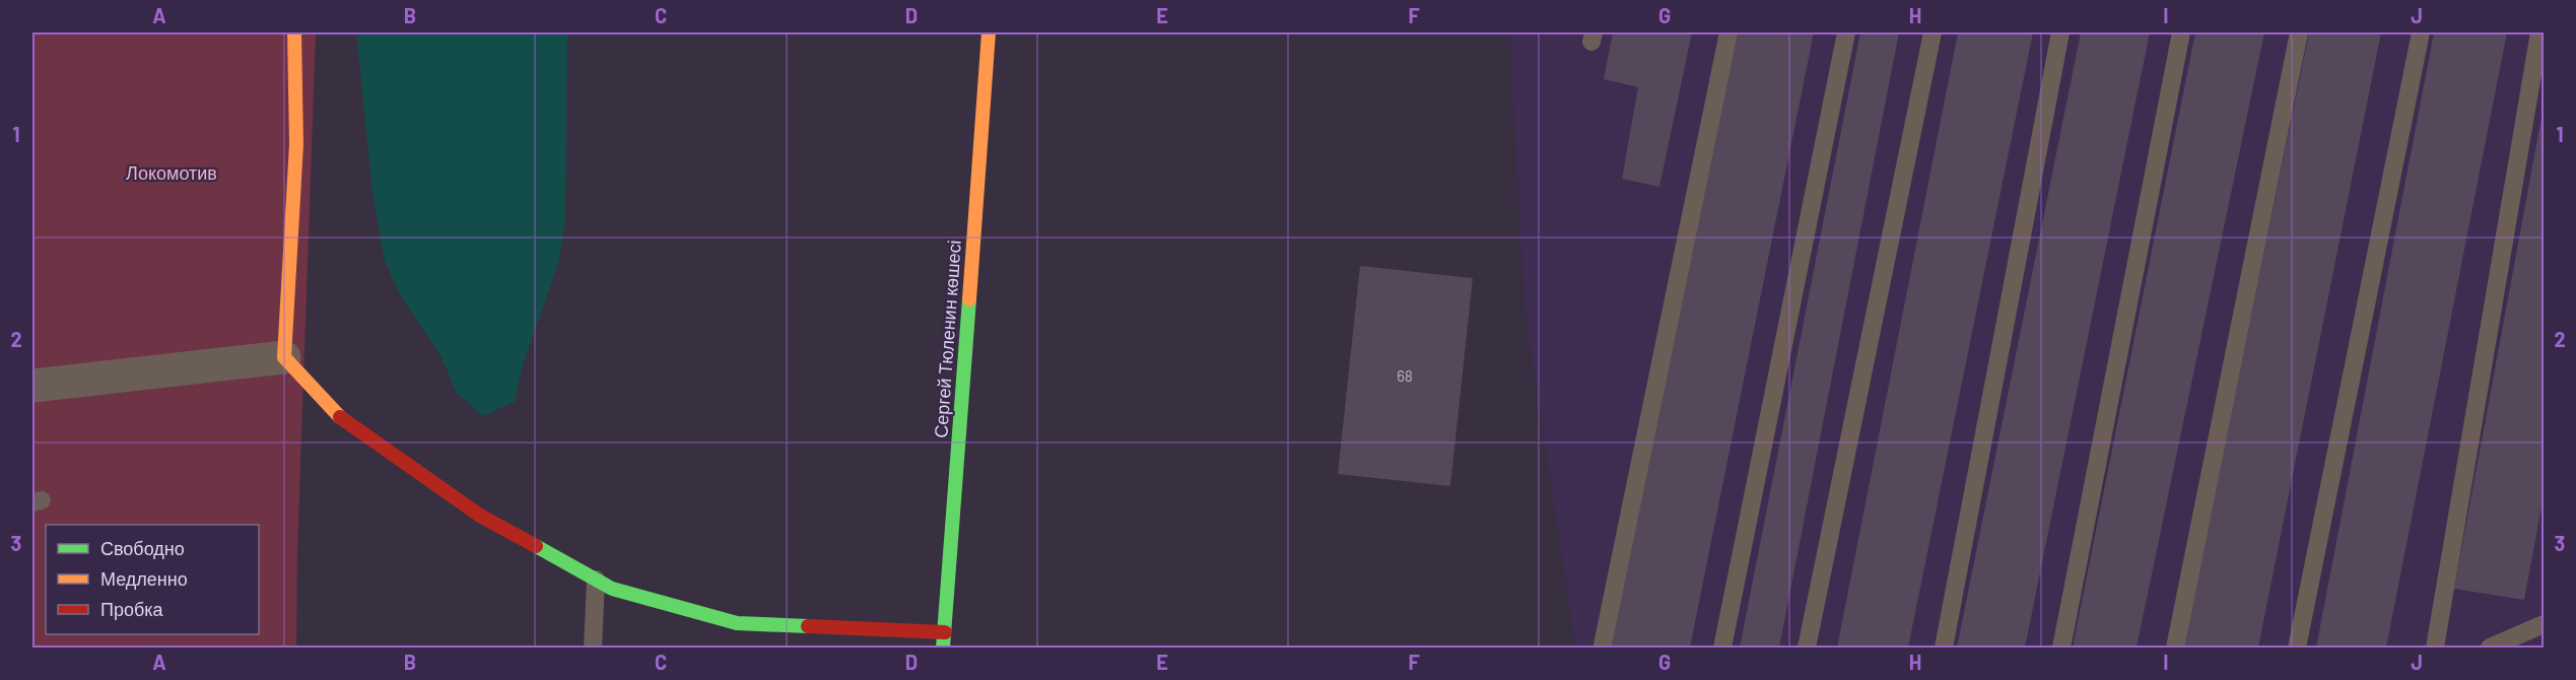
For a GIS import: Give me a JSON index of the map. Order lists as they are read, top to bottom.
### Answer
{
  "streets": {
    "street": ["Сергей Тюленин көшесі"]
  },
  "parks": ["Локомотив"],
  "house_numbers": ["68"],
  "legend": ["Свободно", "Медленно", "Пробка"],
  "grid": {
    "columns": [
      "A",
      "B",
      "C",
      "D",
      "E",
      "F",
      "G",
      "H",
      "I",
      "J"
    ],
    "rows": ["1", "2", "3"]
  }
}
